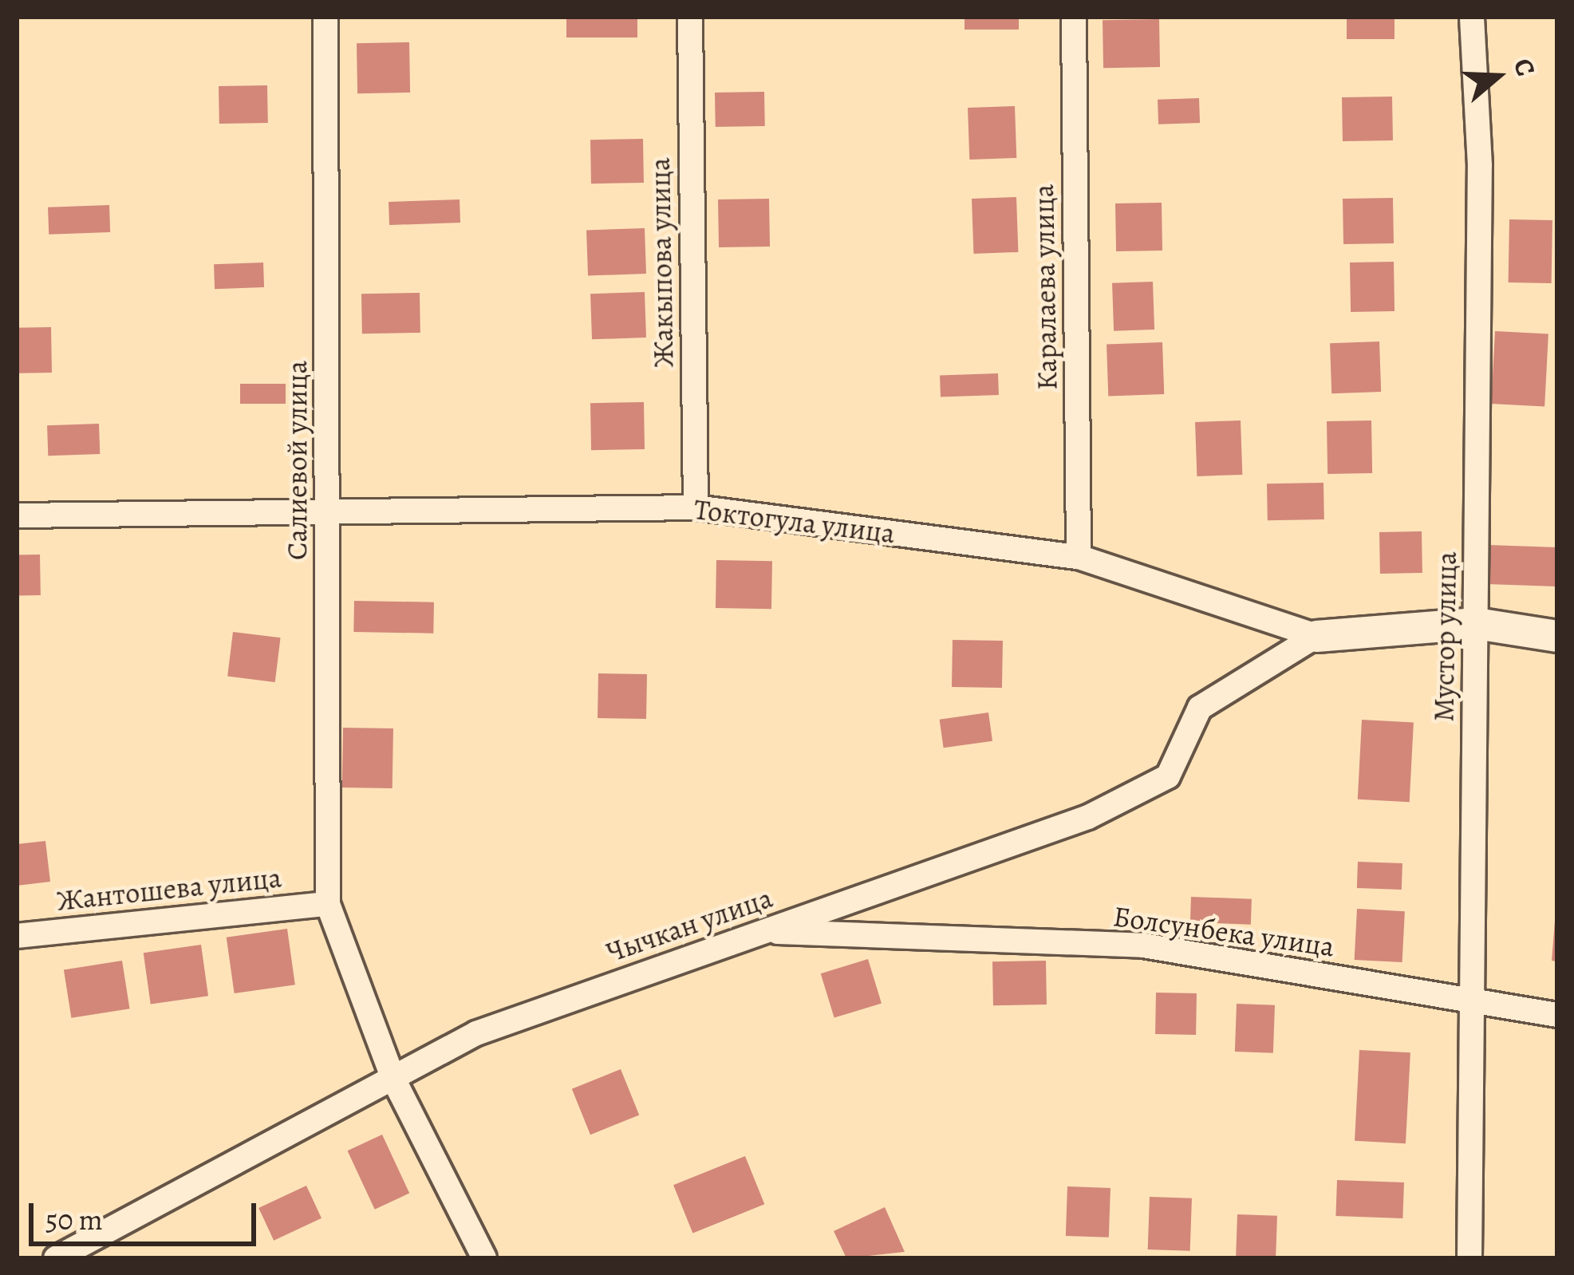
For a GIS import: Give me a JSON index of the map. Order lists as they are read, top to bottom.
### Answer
{
  "streets": {
    "street": [
      "Жакыпова улица",
      "Каралаева улица",
      "Салиевой улица",
      "Токтогула улица",
      "Мустор улица",
      "Жантошева улица",
      "Чычкан улица",
      "Болсунбека улица"
    ]
  },
  "crossings": [
    ["Жакыпова улица", "Токтогула улица"],
    ["Каралаева улица", "Токтогула улица"],
    ["Салиевой улица", "Токтогула улица"],
    ["Салиевой улица", "Жантошева улица"],
    ["Токтогула улица", "Мустор улица"],
    ["Токтогула улица", "Чычкан улица"],
    ["Мустор улица", "Болсунбека улица"],
    ["Чычкан улица", "Болсунбека улица"]
  ],
  "scale_bar": "50 m",
  "north": "right"
}
